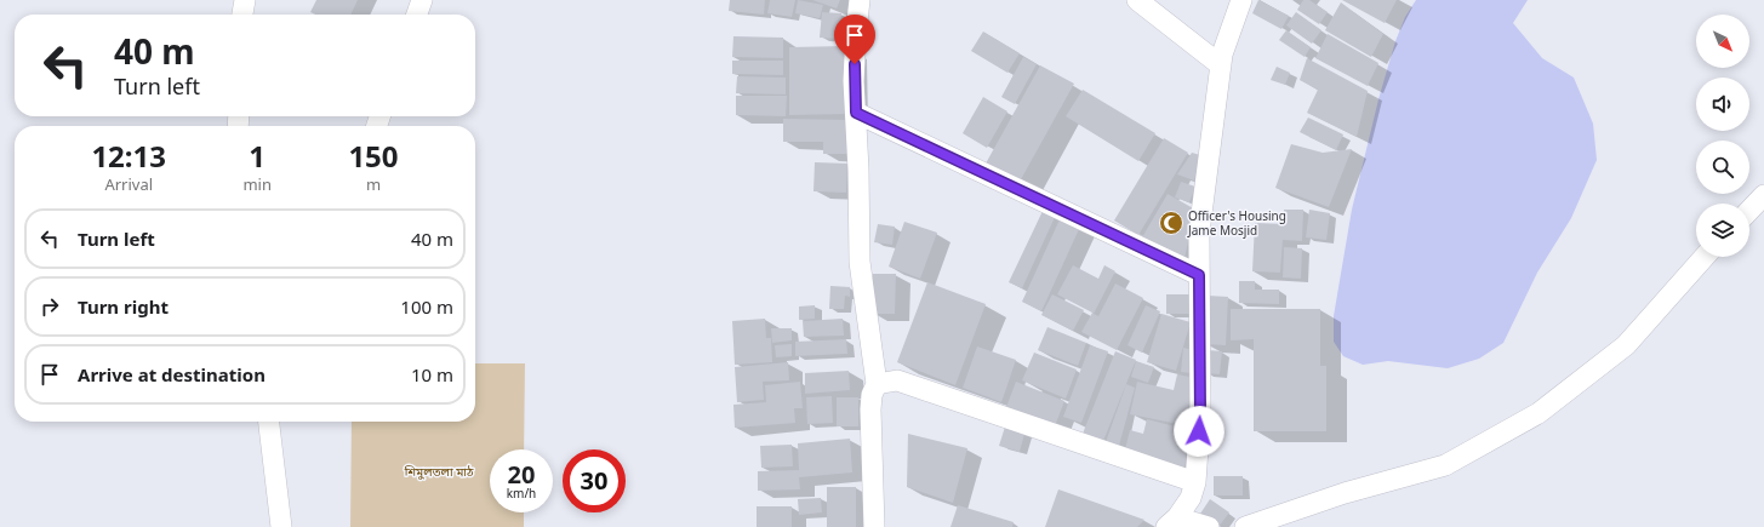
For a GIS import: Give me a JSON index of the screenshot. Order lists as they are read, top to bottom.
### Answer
{
  "parks": ["শিমুলতলা মাঠ"],
  "places": {
    "mosque": ["Officer's Housing Jame Mosjid"]
  },
  "north": "bottom right",
  "page": {
    "turn": ["40 m", "Turn left"],
    "eta": [
      "12:13",
      "Arrival",
      "1",
      "min",
      "150",
      "m"
    ],
    "list": [
      {
        "name": "Turn left",
        "value": "40 m"
      },
      {
        "name": "Turn right",
        "value": "100 m"
      },
      {
        "name": "Arrive at destination",
        "value": "10 m"
      }
    ],
    "speed": "20 km/h",
    "limit": "30"
  }
}
